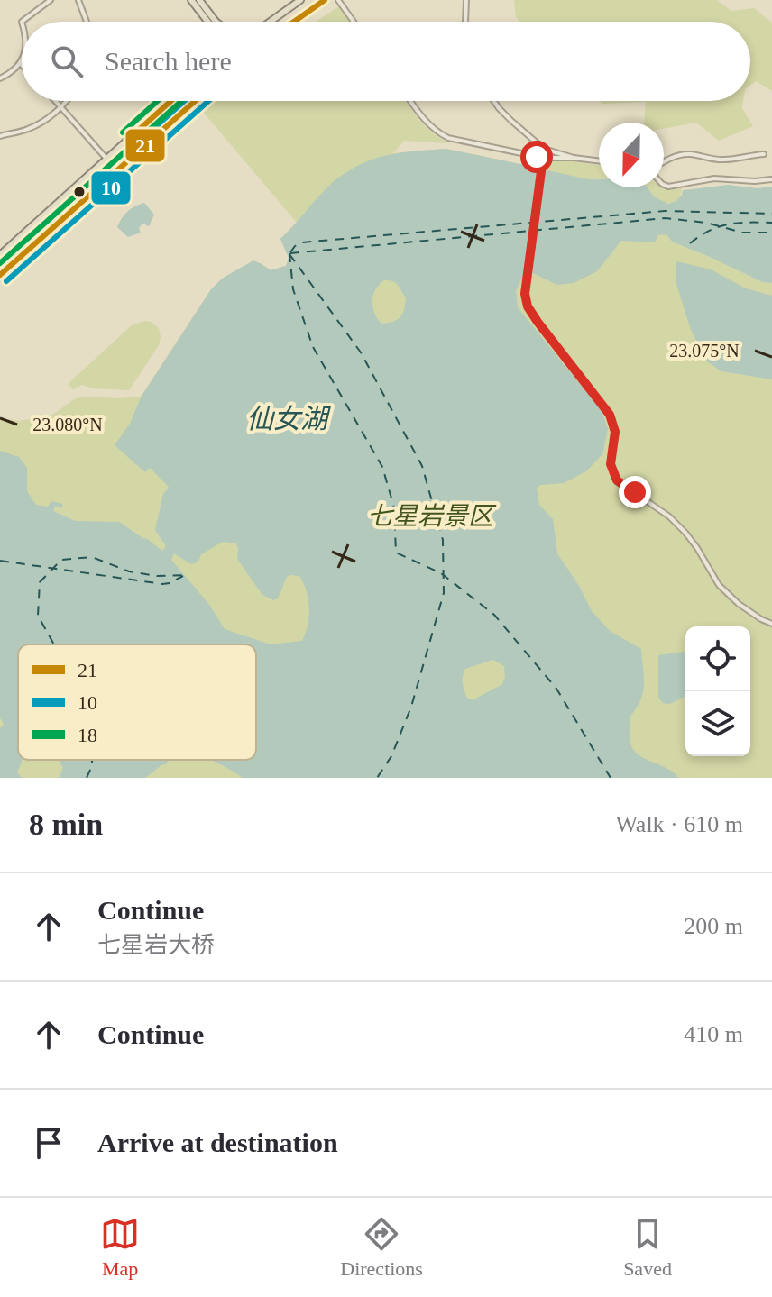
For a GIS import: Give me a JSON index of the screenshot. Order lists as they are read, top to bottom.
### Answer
{
  "water": ["仙女湖"],
  "parks": ["七星岩景区"],
  "lines": ["transit line 21", "transit line 10", "transit line 18"],
  "legend": ["21", "10", "18"],
  "north": "bottom",
  "page": {
    "search": "Search here",
    "heading": ["8 min", "Walk · 610 m"],
    "list": [
      ["Continue", "七星岩大桥", "200 m"],
      ["Continue", "410 m"],
      "Arrive at destination"
    ],
    "nav": ["Map", "Directions", "Saved"]
  },
  "coordinates": ["23.075°N", "23.080°N"]
}
